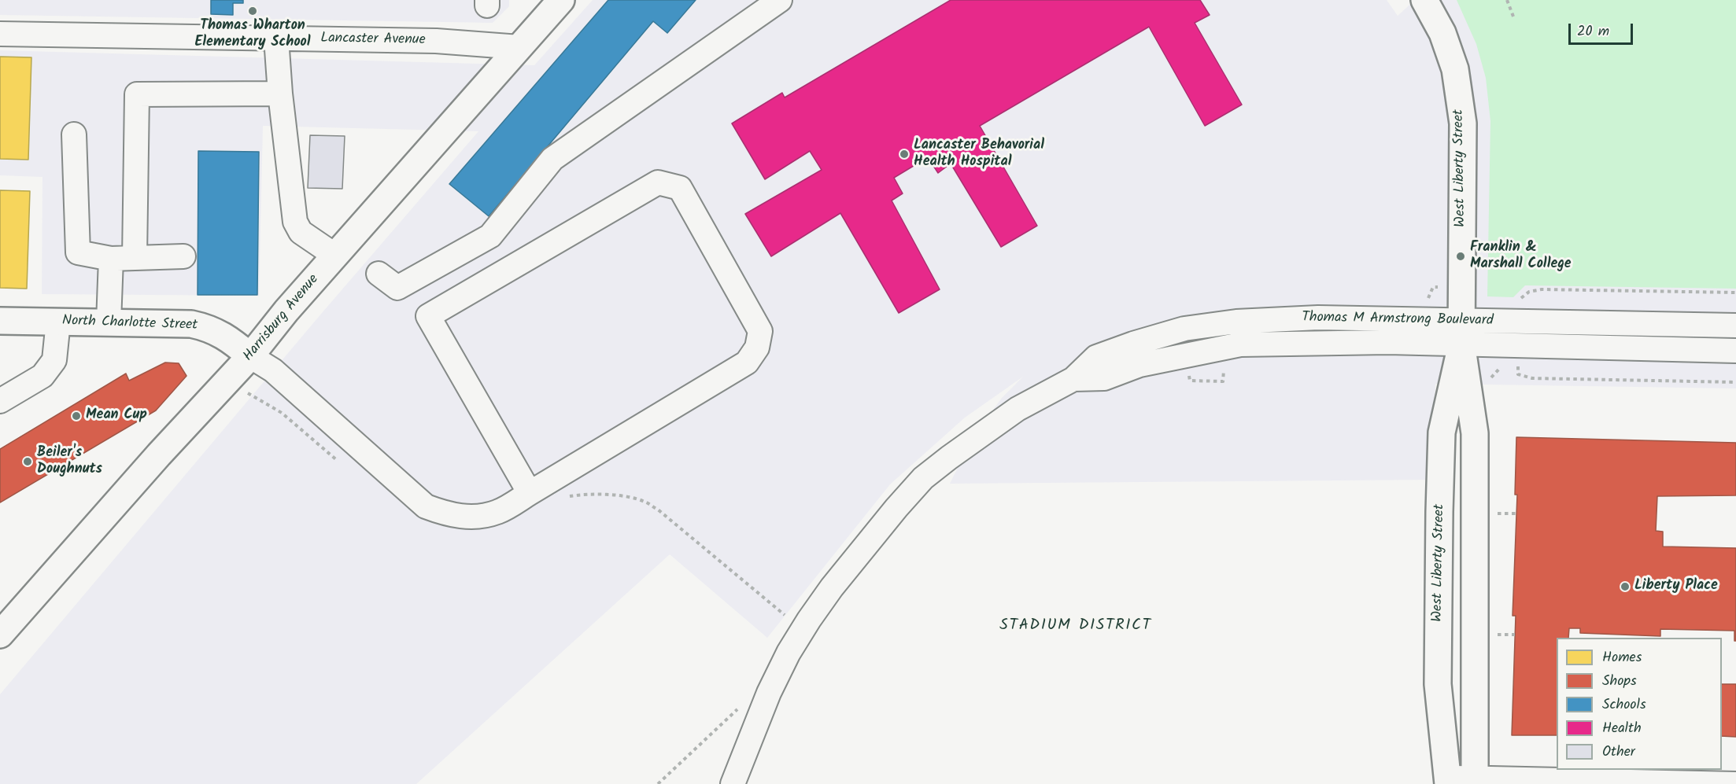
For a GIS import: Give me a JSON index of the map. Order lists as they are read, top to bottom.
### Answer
{
  "streets": {
    "main road": ["West Liberty Street", "Harrisburg Avenue", "North Charlotte Street"],
    "street": ["Lancaster Avenue", "Thomas M Armstrong Boulevard"]
  },
  "crossings": [
    ["Lancaster Avenue", "Harrisburg Avenue"],
    ["West Liberty Street", "Thomas M Armstrong Boulevard"],
    ["Harrisburg Avenue", "North Charlotte Street"]
  ],
  "districts": ["STADIUM DISTRICT"],
  "places": [
    "Thomas Wharton Elementary School",
    "Lancaster Behavorial Health Hospital",
    "Franklin & Marshall College",
    "Mean Cup",
    "Beiler's Doughnuts",
    "Liberty Place"
  ],
  "legend": [
    "Homes",
    "Shops",
    "Schools",
    "Health",
    "Other"
  ],
  "scale_bar": "20 m"
}
